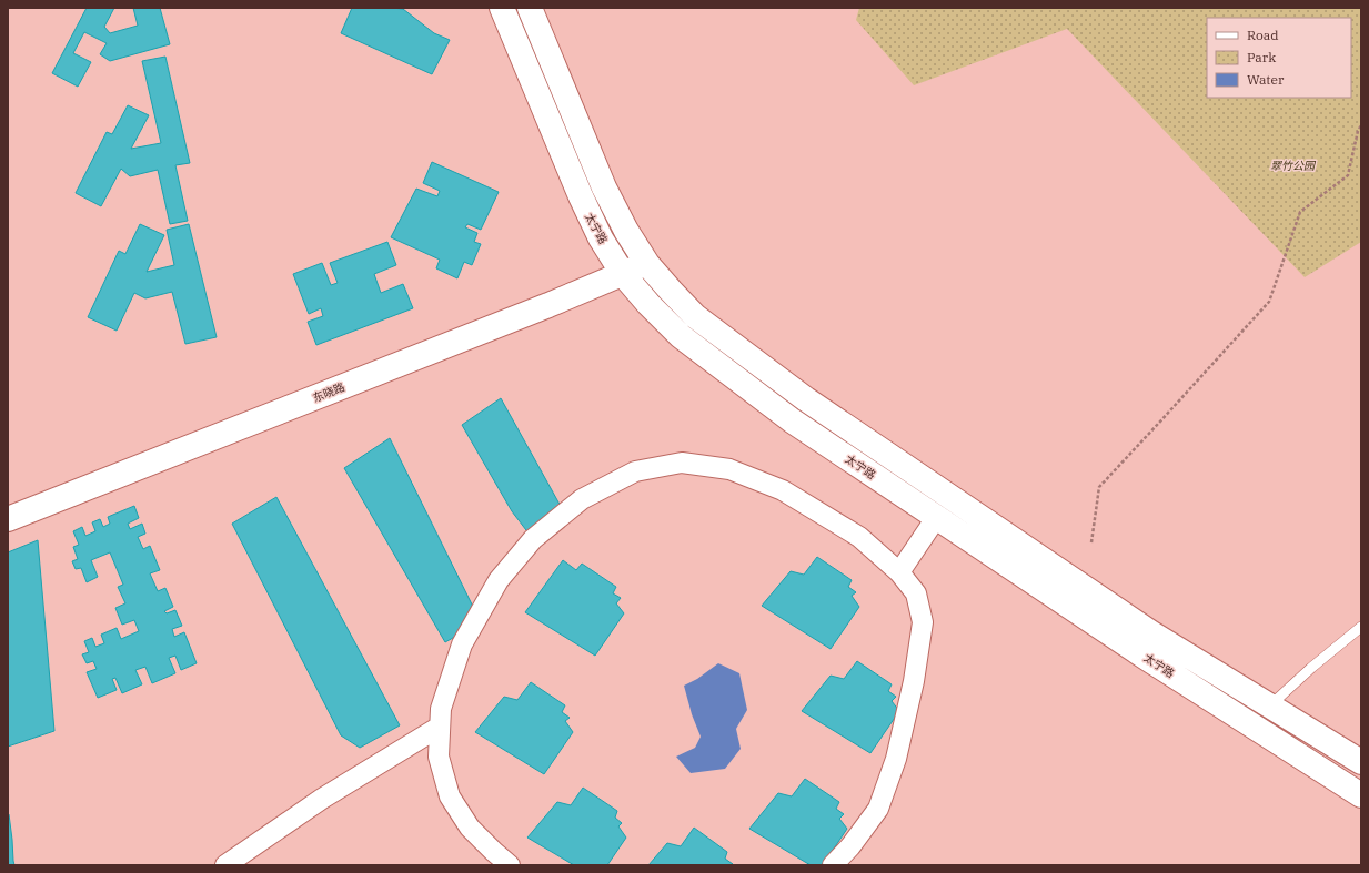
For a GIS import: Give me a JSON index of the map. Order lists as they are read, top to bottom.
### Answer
{
  "streets": {
    "main road": ["太宁路", "东晓路"]
  },
  "crossings": [
    ["太宁路", "东晓路"]
  ],
  "parks": ["翠竹公园"],
  "legend": ["Road", "Park", "Water"]
}
